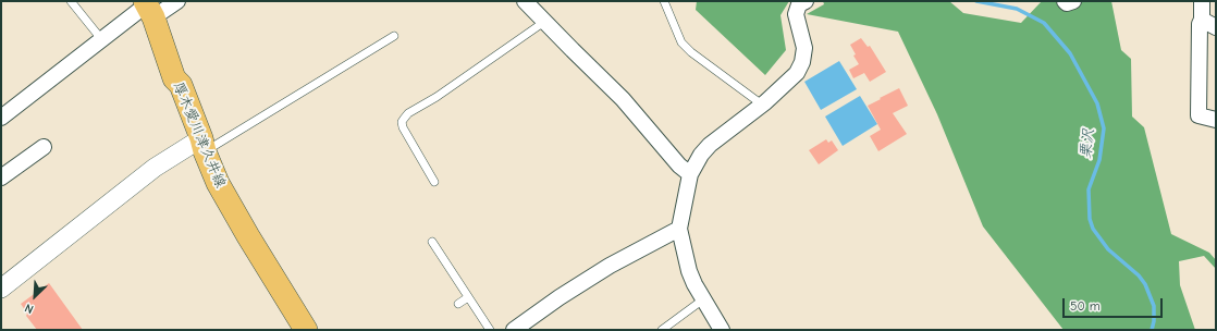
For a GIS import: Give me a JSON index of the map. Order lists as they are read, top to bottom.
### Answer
{
  "streets": {
    "main road": ["厚木愛川津久井線"]
  },
  "water": ["栗沢"],
  "scale_bar": "50 m",
  "north": "bottom left"
}
